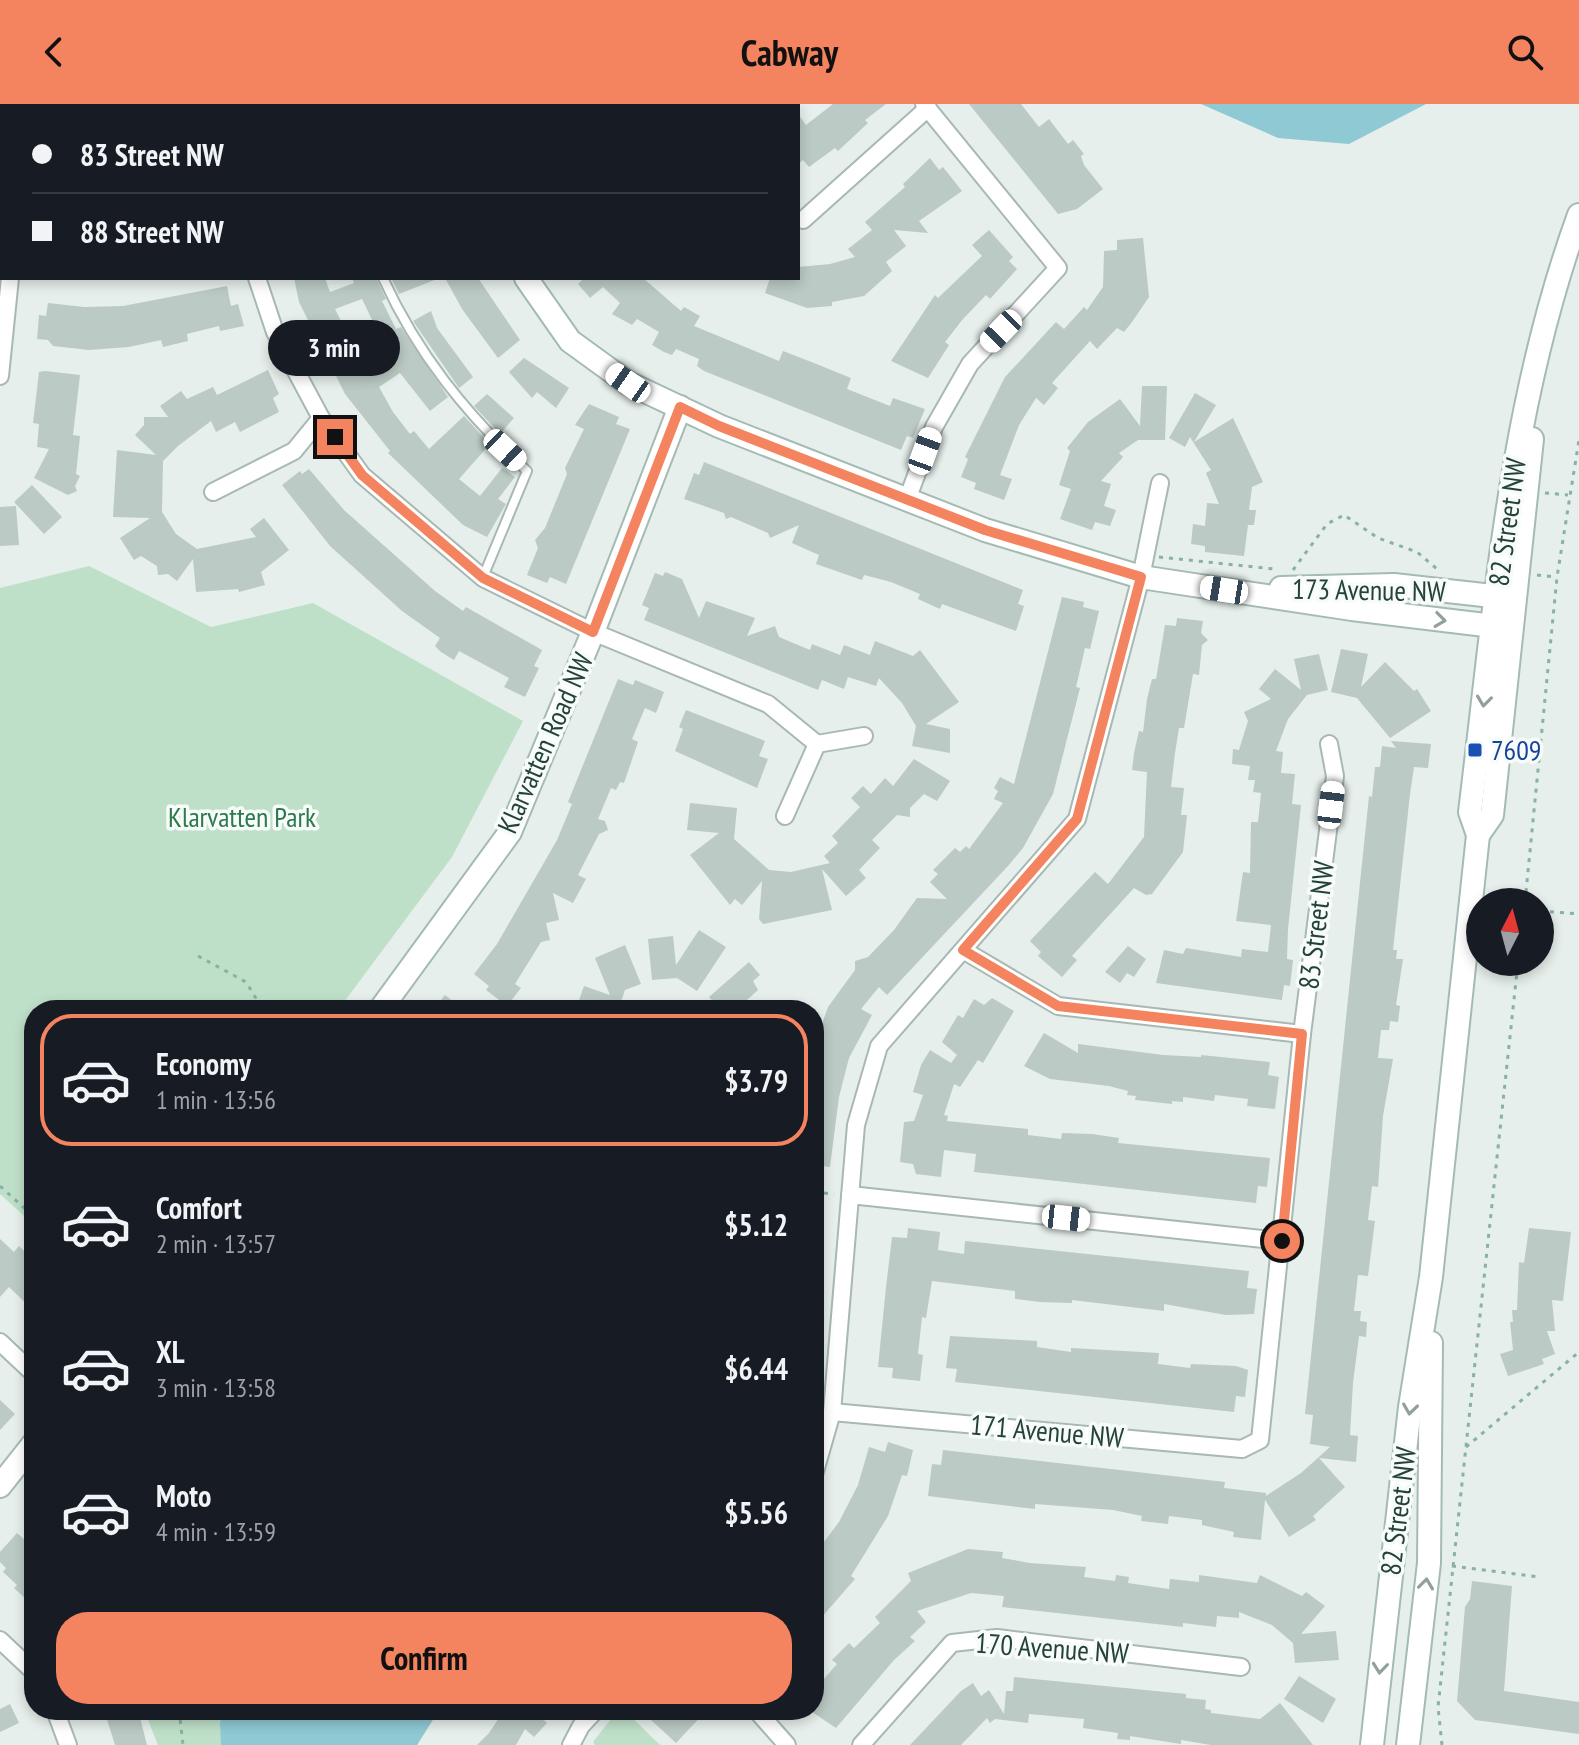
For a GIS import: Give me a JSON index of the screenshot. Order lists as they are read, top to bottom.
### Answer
{
  "streets": {
    "main road": ["82 Street NW", "173 Avenue NW", "Klarvatten Road NW"],
    "street": ["83 Street NW", "171 Avenue NW", "170 Avenue NW"]
  },
  "crossings": [
    ["82 Street NW", "173 Avenue NW"],
    ["173 Avenue NW", "Klarvatten Road NW"],
    ["83 Street NW", "171 Avenue NW"]
  ],
  "parks": ["Klarvatten Park"],
  "places": {
    "transit": ["7609"]
  },
  "north": "top",
  "page": {
    "header": "Cabway",
    "banner": ["83 Street NW", "88 Street NW"],
    "bubble": "3 min",
    "list": [
      {
        "name": "Economy",
        "note": "1 min · 13:56",
        "value": "$3.79"
      },
      {
        "name": "Comfort",
        "note": "2 min · 13:57",
        "value": "$5.12"
      },
      {
        "name": "XL",
        "note": "3 min · 13:58",
        "value": "$6.44"
      },
      {
        "name": "Moto",
        "note": "4 min · 13:59",
        "value": "$5.56"
      }
    ],
    "buttons": "Confirm"
  }
}
